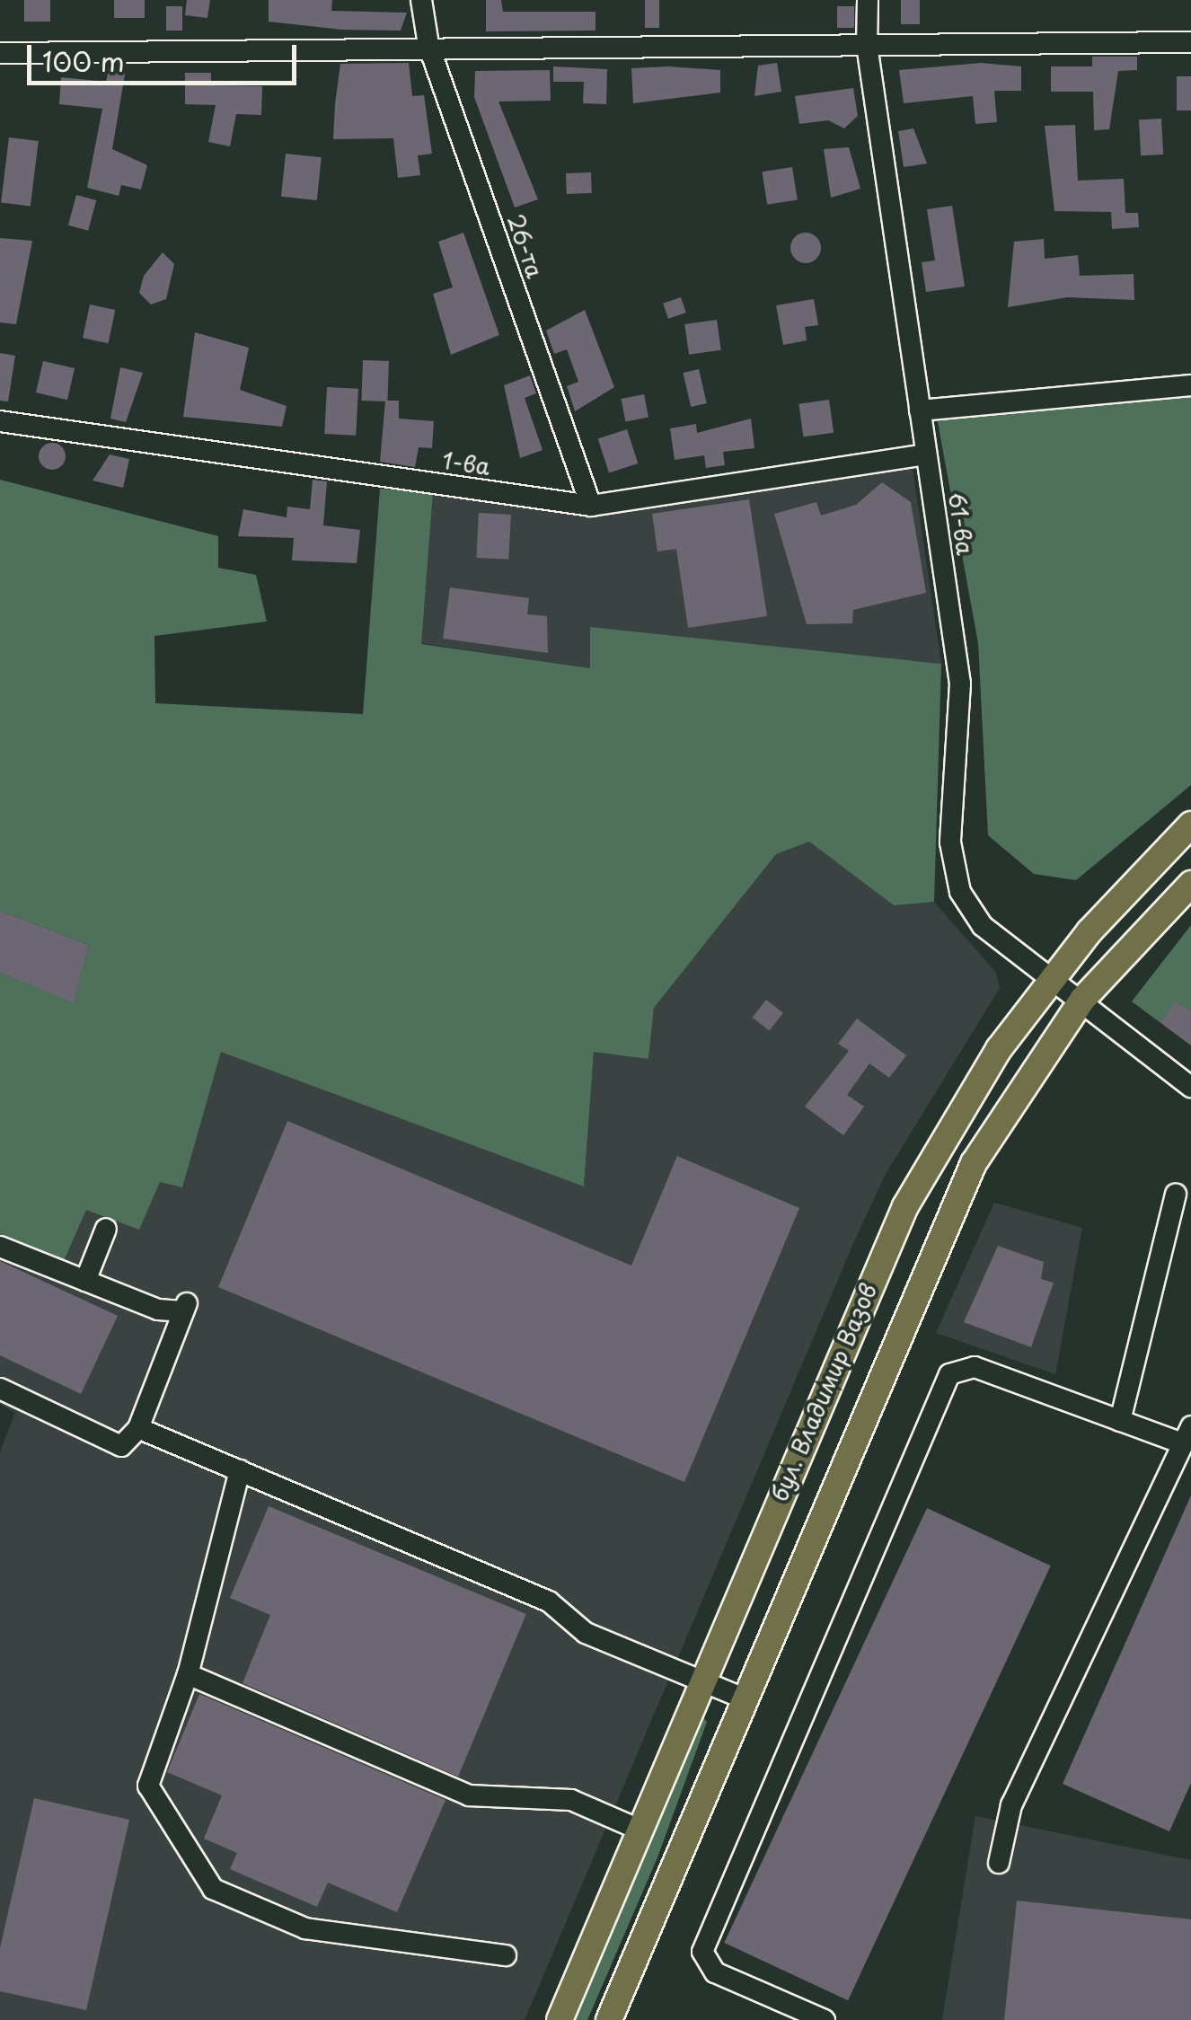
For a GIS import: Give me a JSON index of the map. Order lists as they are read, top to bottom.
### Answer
{
  "streets": {
    "main road": ["бул. Владимир Вазов"],
    "street": ["26-та", "1-ва", "61-ва"]
  },
  "crossings": [
    ["26-та", "1-ва"],
    ["1-ва", "61-ва"],
    ["61-ва", "бул. Владимир Вазов"]
  ],
  "scale_bar": "100 m"
}
